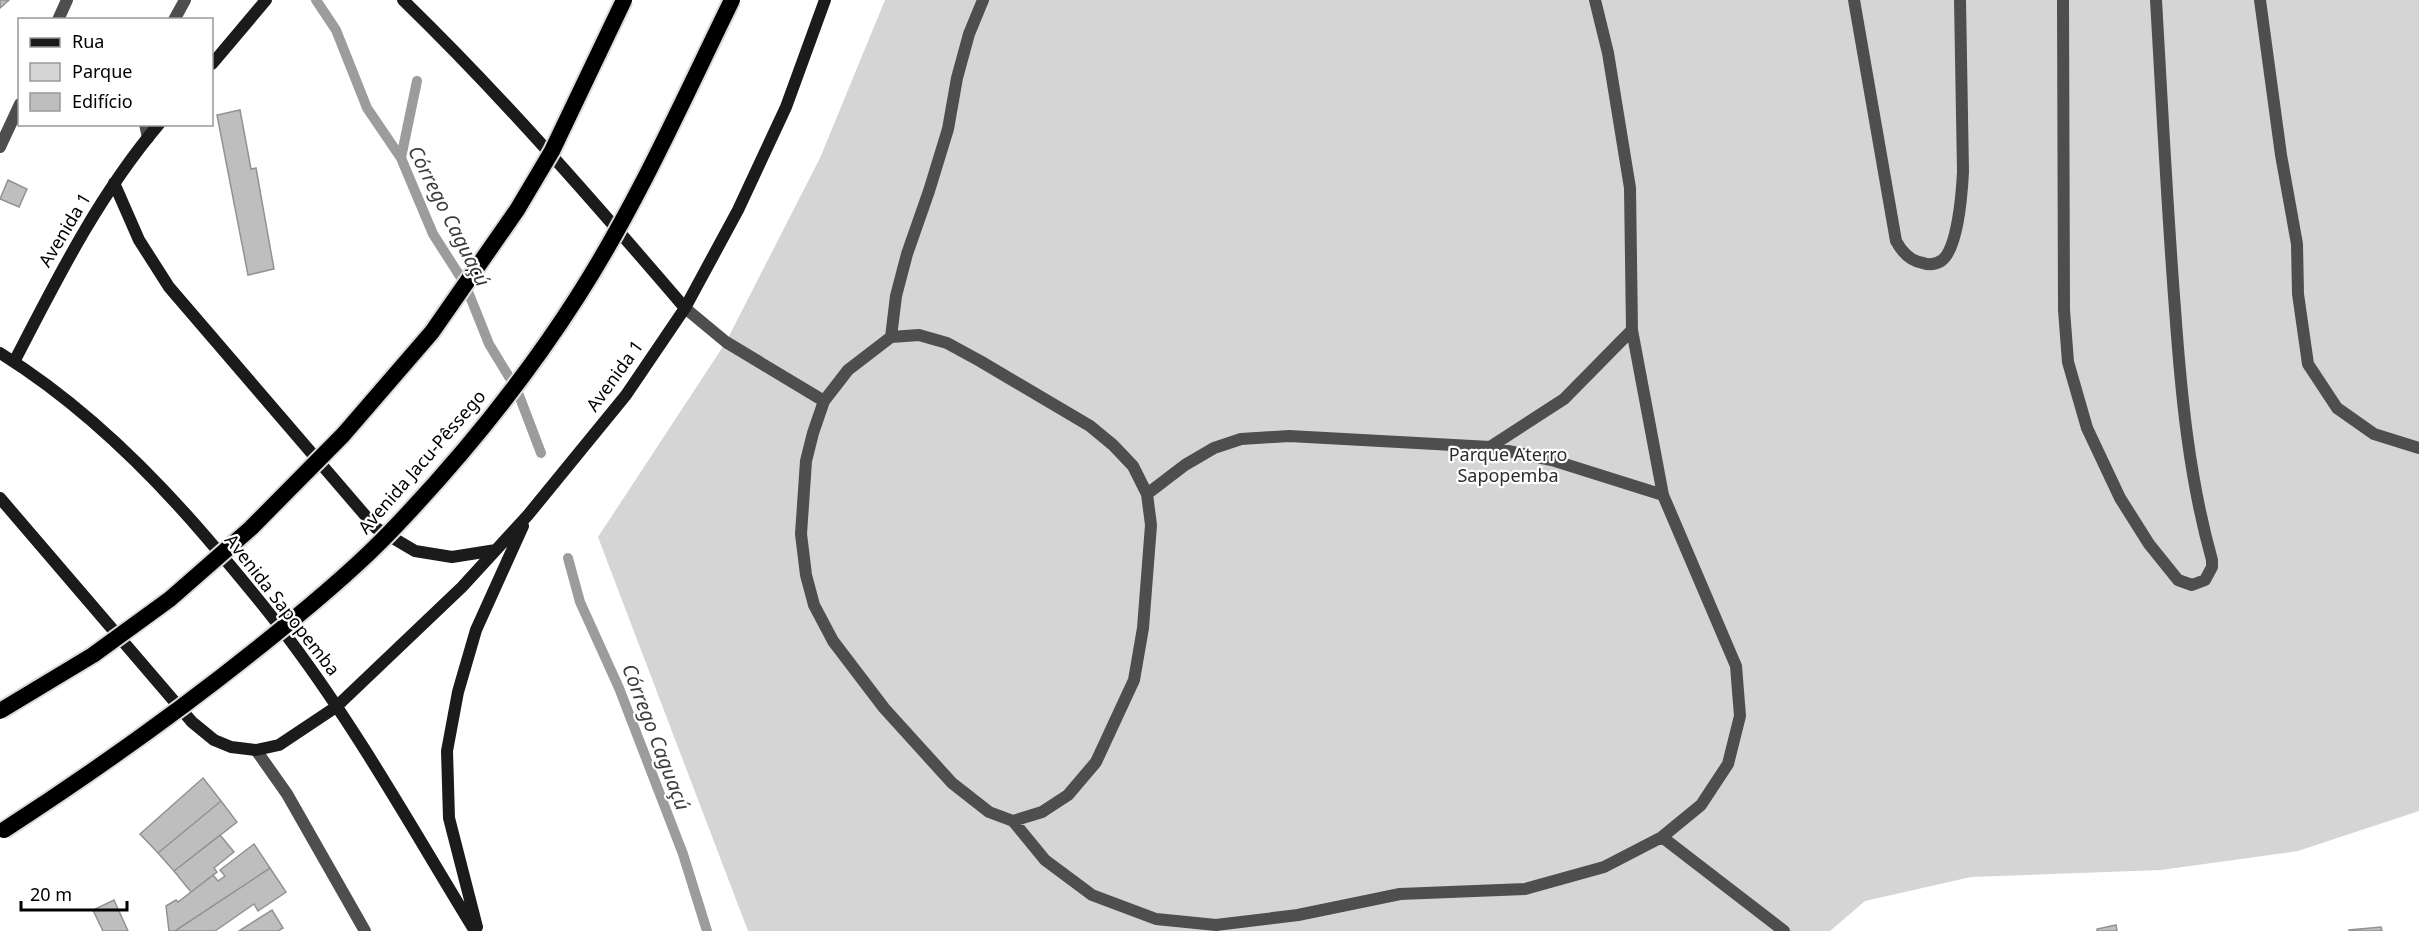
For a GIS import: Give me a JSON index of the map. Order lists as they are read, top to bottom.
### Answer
{
  "streets": {
    "highway": ["Avenida Jacu-Pêssego"],
    "main road": ["Avenida 1", "Avenida Sapopemba"]
  },
  "crossings": [
    ["Avenida 1", "Avenida Sapopemba"]
  ],
  "water": ["Córrego Caguaçú"],
  "parks": ["Parque Aterro Sapopemba"],
  "legend": ["Rua", "Parque", "Edifício"],
  "scale_bar": "20 m"
}
